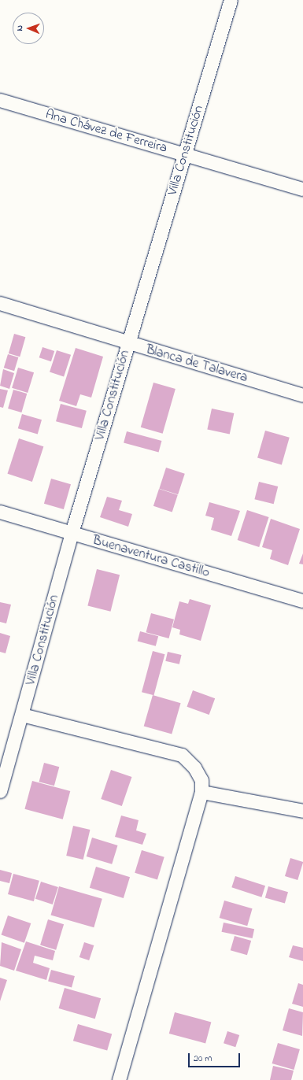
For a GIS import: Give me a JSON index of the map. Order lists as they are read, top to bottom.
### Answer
{
  "streets": {
    "street": [
      "Ana Chávez de Ferreira",
      "Villa Constitución",
      "Blanca de Talavera",
      "Buenaventura Castillo"
    ]
  },
  "crossings": [
    ["Ana Chávez de Ferreira", "Villa Constitución"],
    ["Villa Constitución", "Blanca de Talavera"],
    ["Villa Constitución", "Buenaventura Castillo"]
  ],
  "scale_bar": "20 m",
  "north": "left"
}
